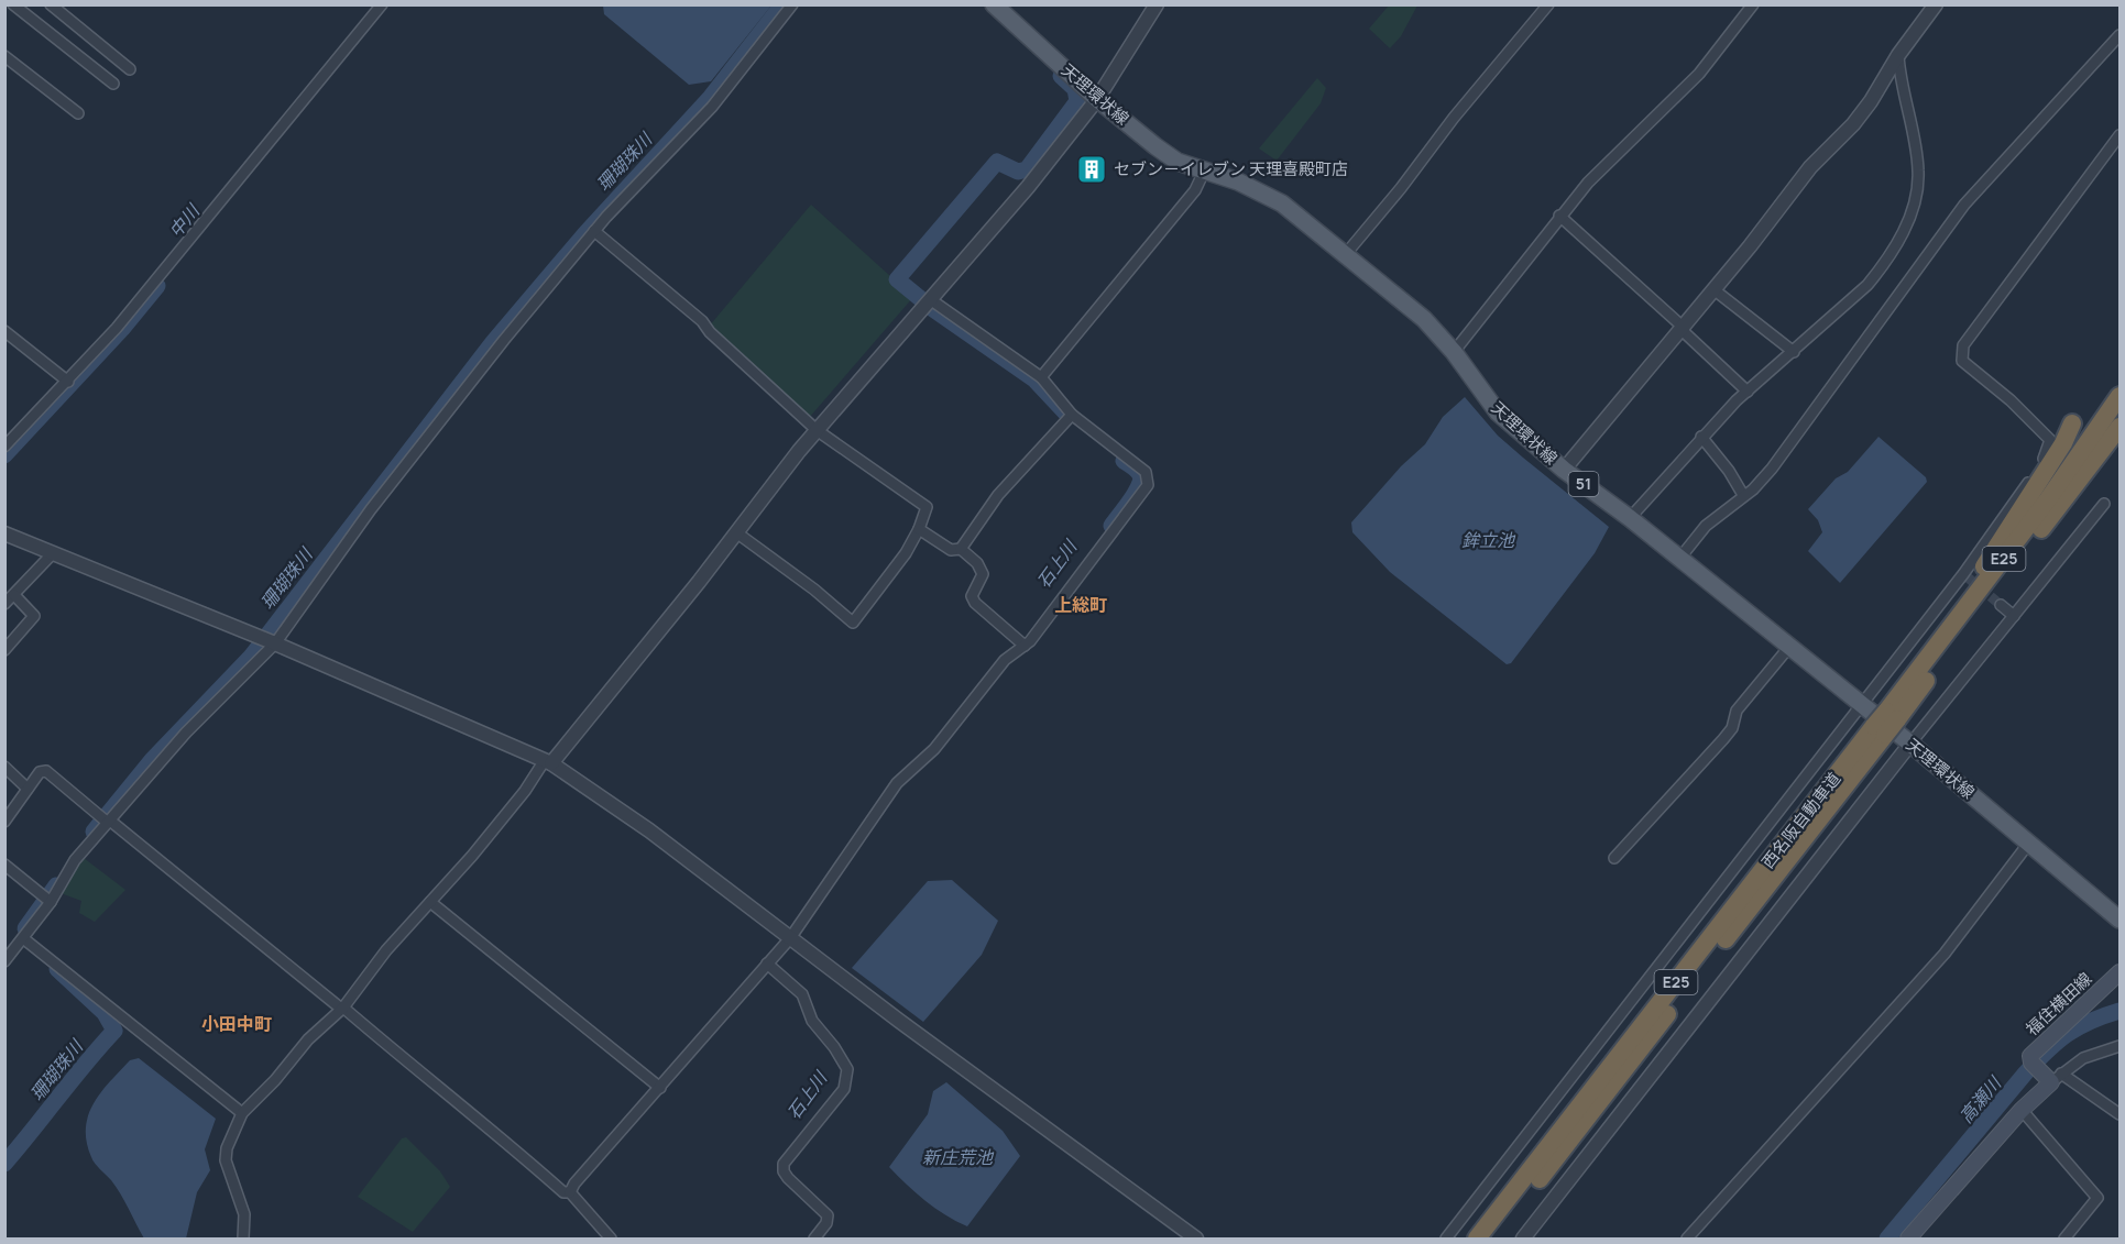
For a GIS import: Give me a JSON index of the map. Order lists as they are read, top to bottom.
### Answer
{
  "streets": {
    "highway": ["E25", "西名阪自動車道"],
    "main road": ["天理環状線", "51", "福住横田線"]
  },
  "districts": ["上総町", "小田中町"],
  "water": [
    "珊瑚珠川",
    "中川",
    "鉾立池",
    "石上川",
    "高瀬川",
    "新庄荒池"
  ],
  "places": {
    "building": ["セブン－イレブン 天理喜殿町店"]
  }
}
